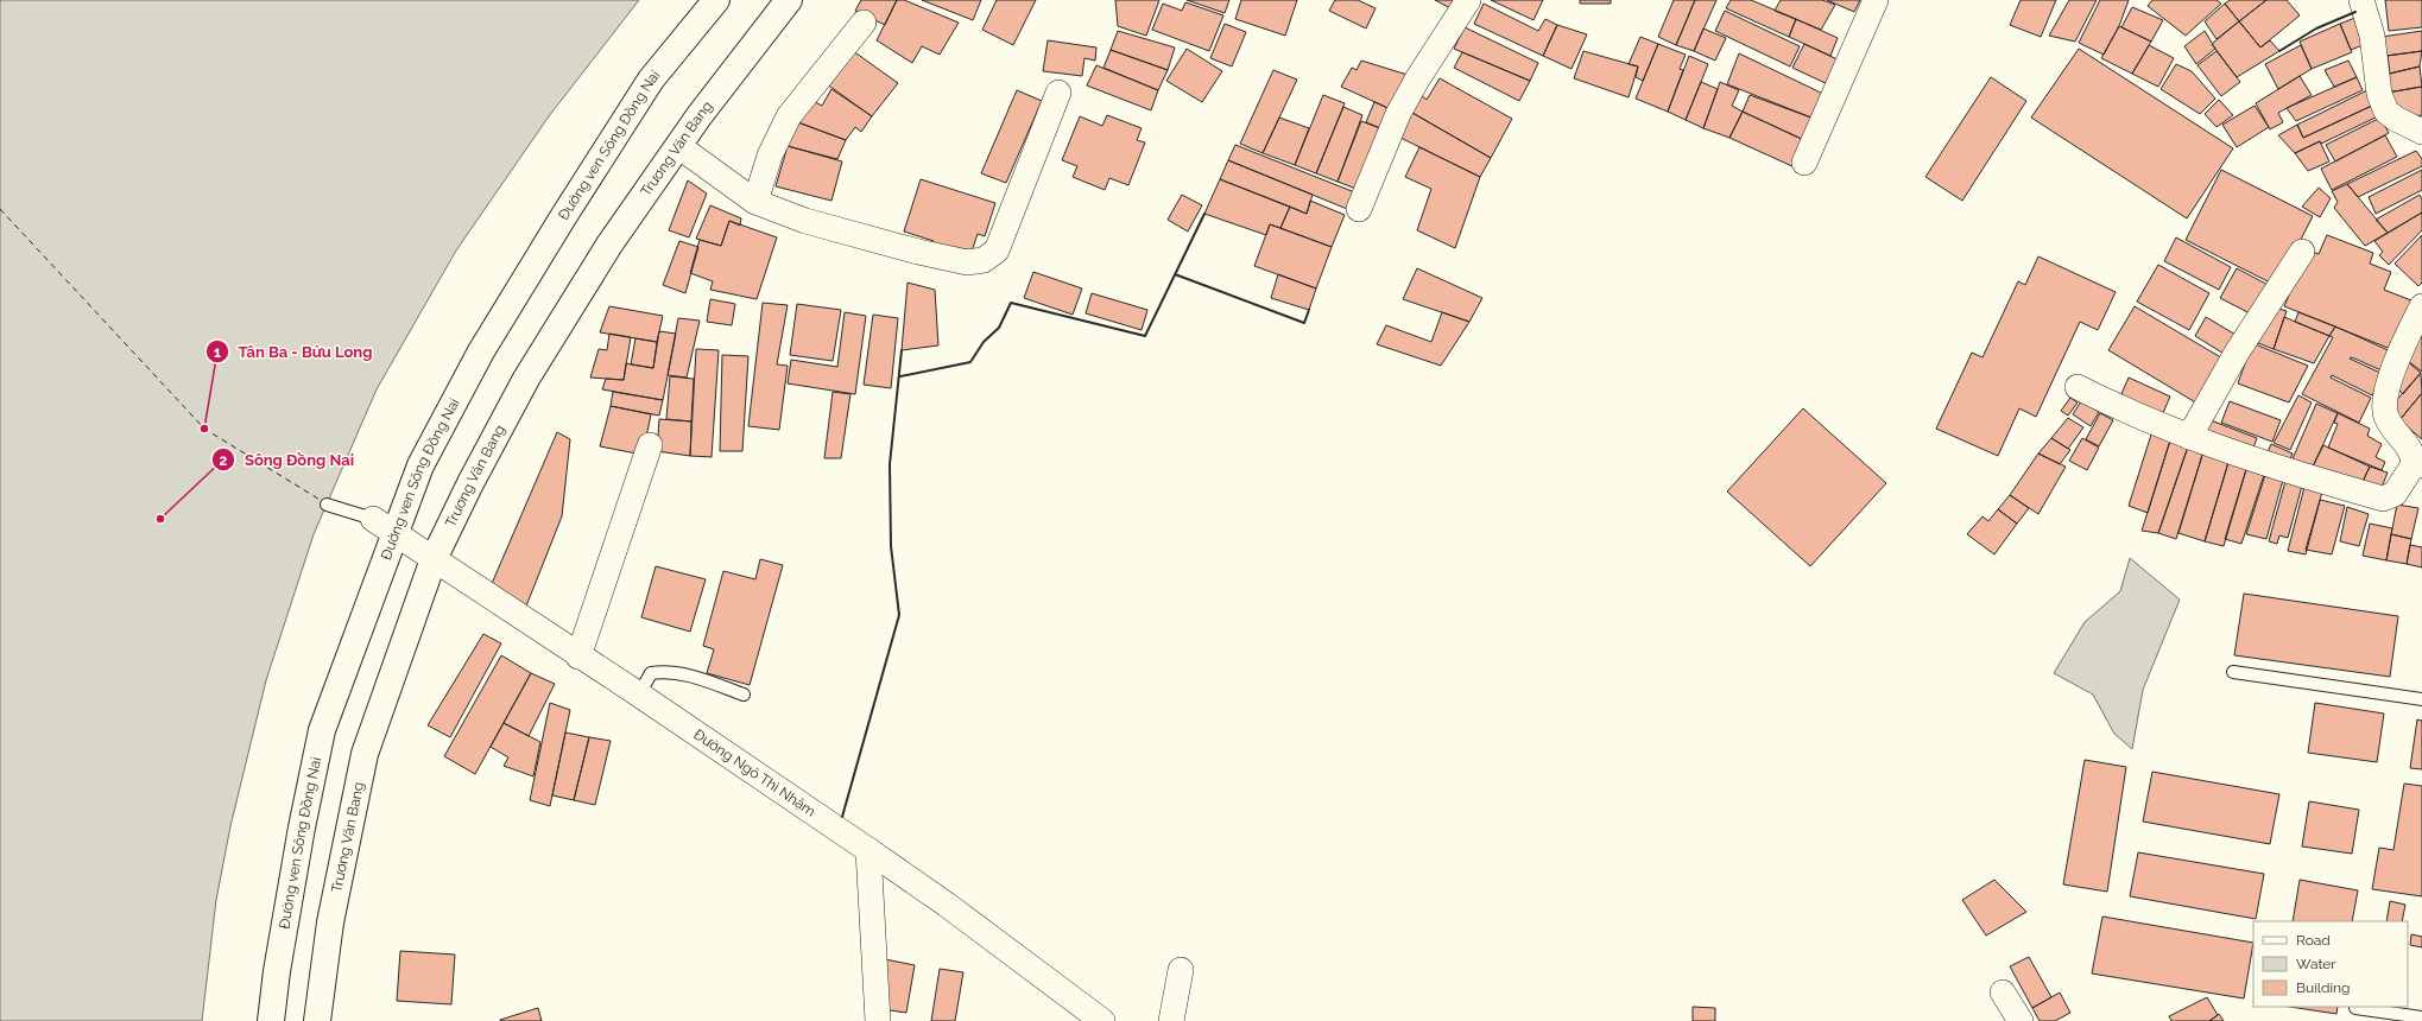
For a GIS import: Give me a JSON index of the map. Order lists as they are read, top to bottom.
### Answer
{
  "streets": {
    "main road": ["Đường ven Sông Đồng Nai", "Trương Văn Bang"],
    "street": ["Đường Ngô Thì Nhậm"]
  },
  "crossings": [
    ["Đường ven Sông Đồng Nai", "Đường Ngô Thì Nhậm"],
    ["Trương Văn Bang", "Đường Ngô Thì Nhậm"]
  ],
  "places": ["Tân Ba - Bửu Long", "Sông Đồng Nai"],
  "legend": ["Road", "Water", "Building"]
}
